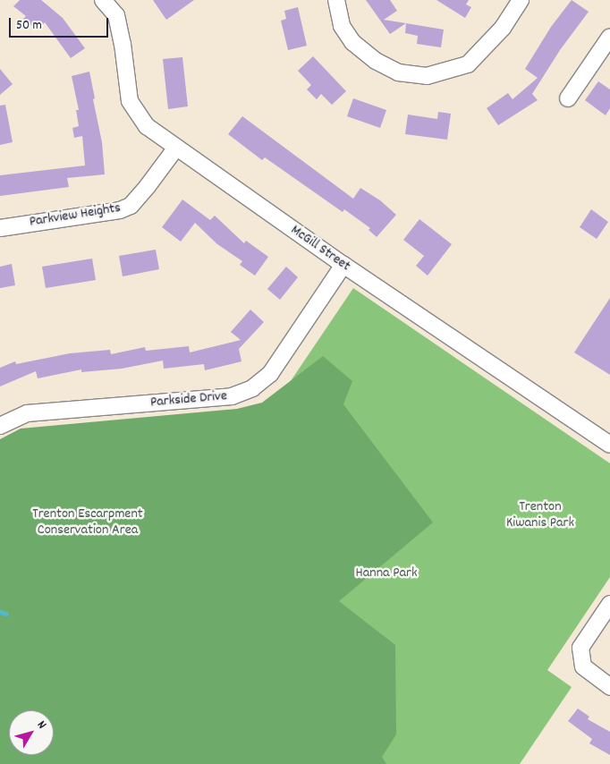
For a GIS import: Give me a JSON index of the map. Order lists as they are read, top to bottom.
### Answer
{
  "streets": {
    "street": ["Parkview Heights", "McGill Street", "Parkside Drive"]
  },
  "crossings": [
    ["Parkview Heights", "McGill Street"],
    ["McGill Street", "Parkside Drive"]
  ],
  "parks": ["Trenton Kiwanis Park", "Trenton Escarpment Conservation Area", "Hanna Park"],
  "scale_bar": "50 m",
  "north": "top right"
}
